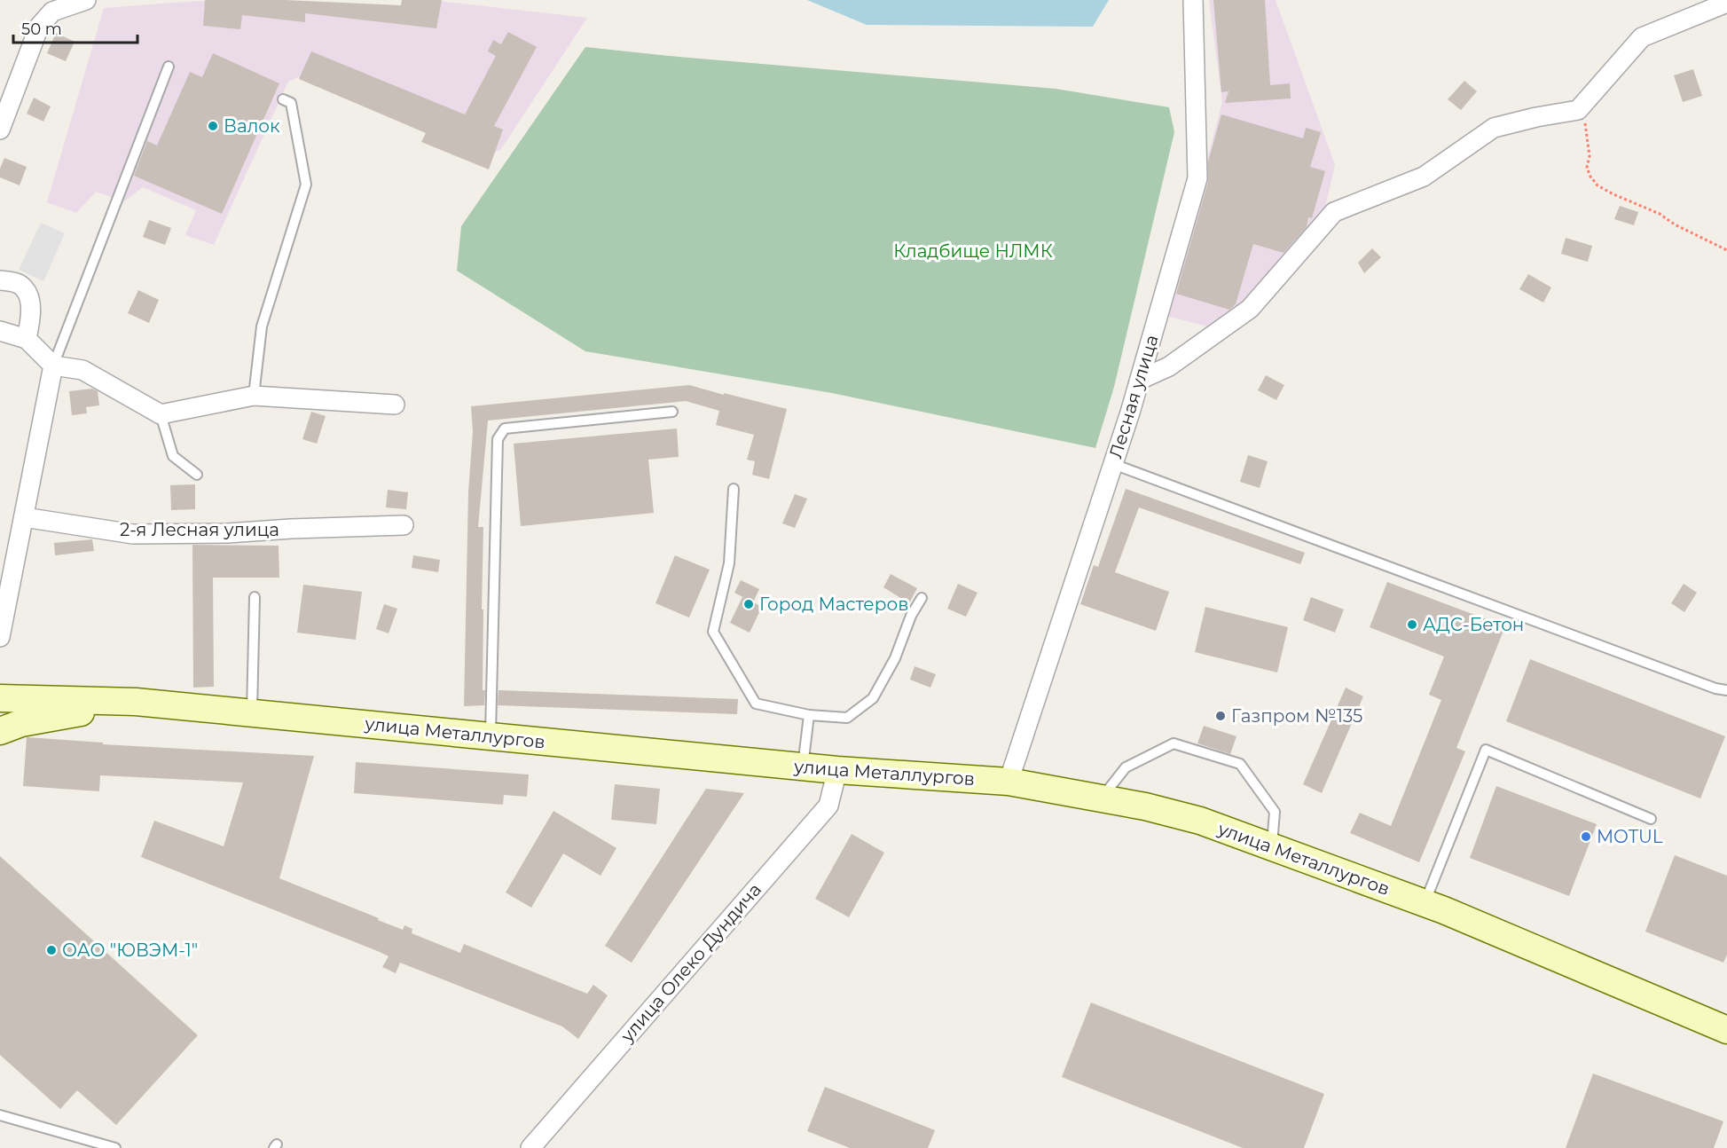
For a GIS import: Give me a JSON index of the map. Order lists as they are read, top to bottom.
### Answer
{
  "streets": {
    "main road": ["улица Металлургов"],
    "street": ["Лесная улица", "2-я Лесная улица", "улица Олеко Дундича"]
  },
  "crossings": [
    ["Лесная улица", "улица Металлургов"],
    ["улица Металлургов", "улица Олеко Дундича"]
  ],
  "parks": ["Кладбище НЛМК"],
  "places": [
    "Валок",
    "Город Мастеров",
    "АДС-Бетон",
    "Газпром №135",
    "MOTUL",
    "ОАО \"ЮВЭМ-1\""
  ],
  "scale_bar": "50 m"
}
